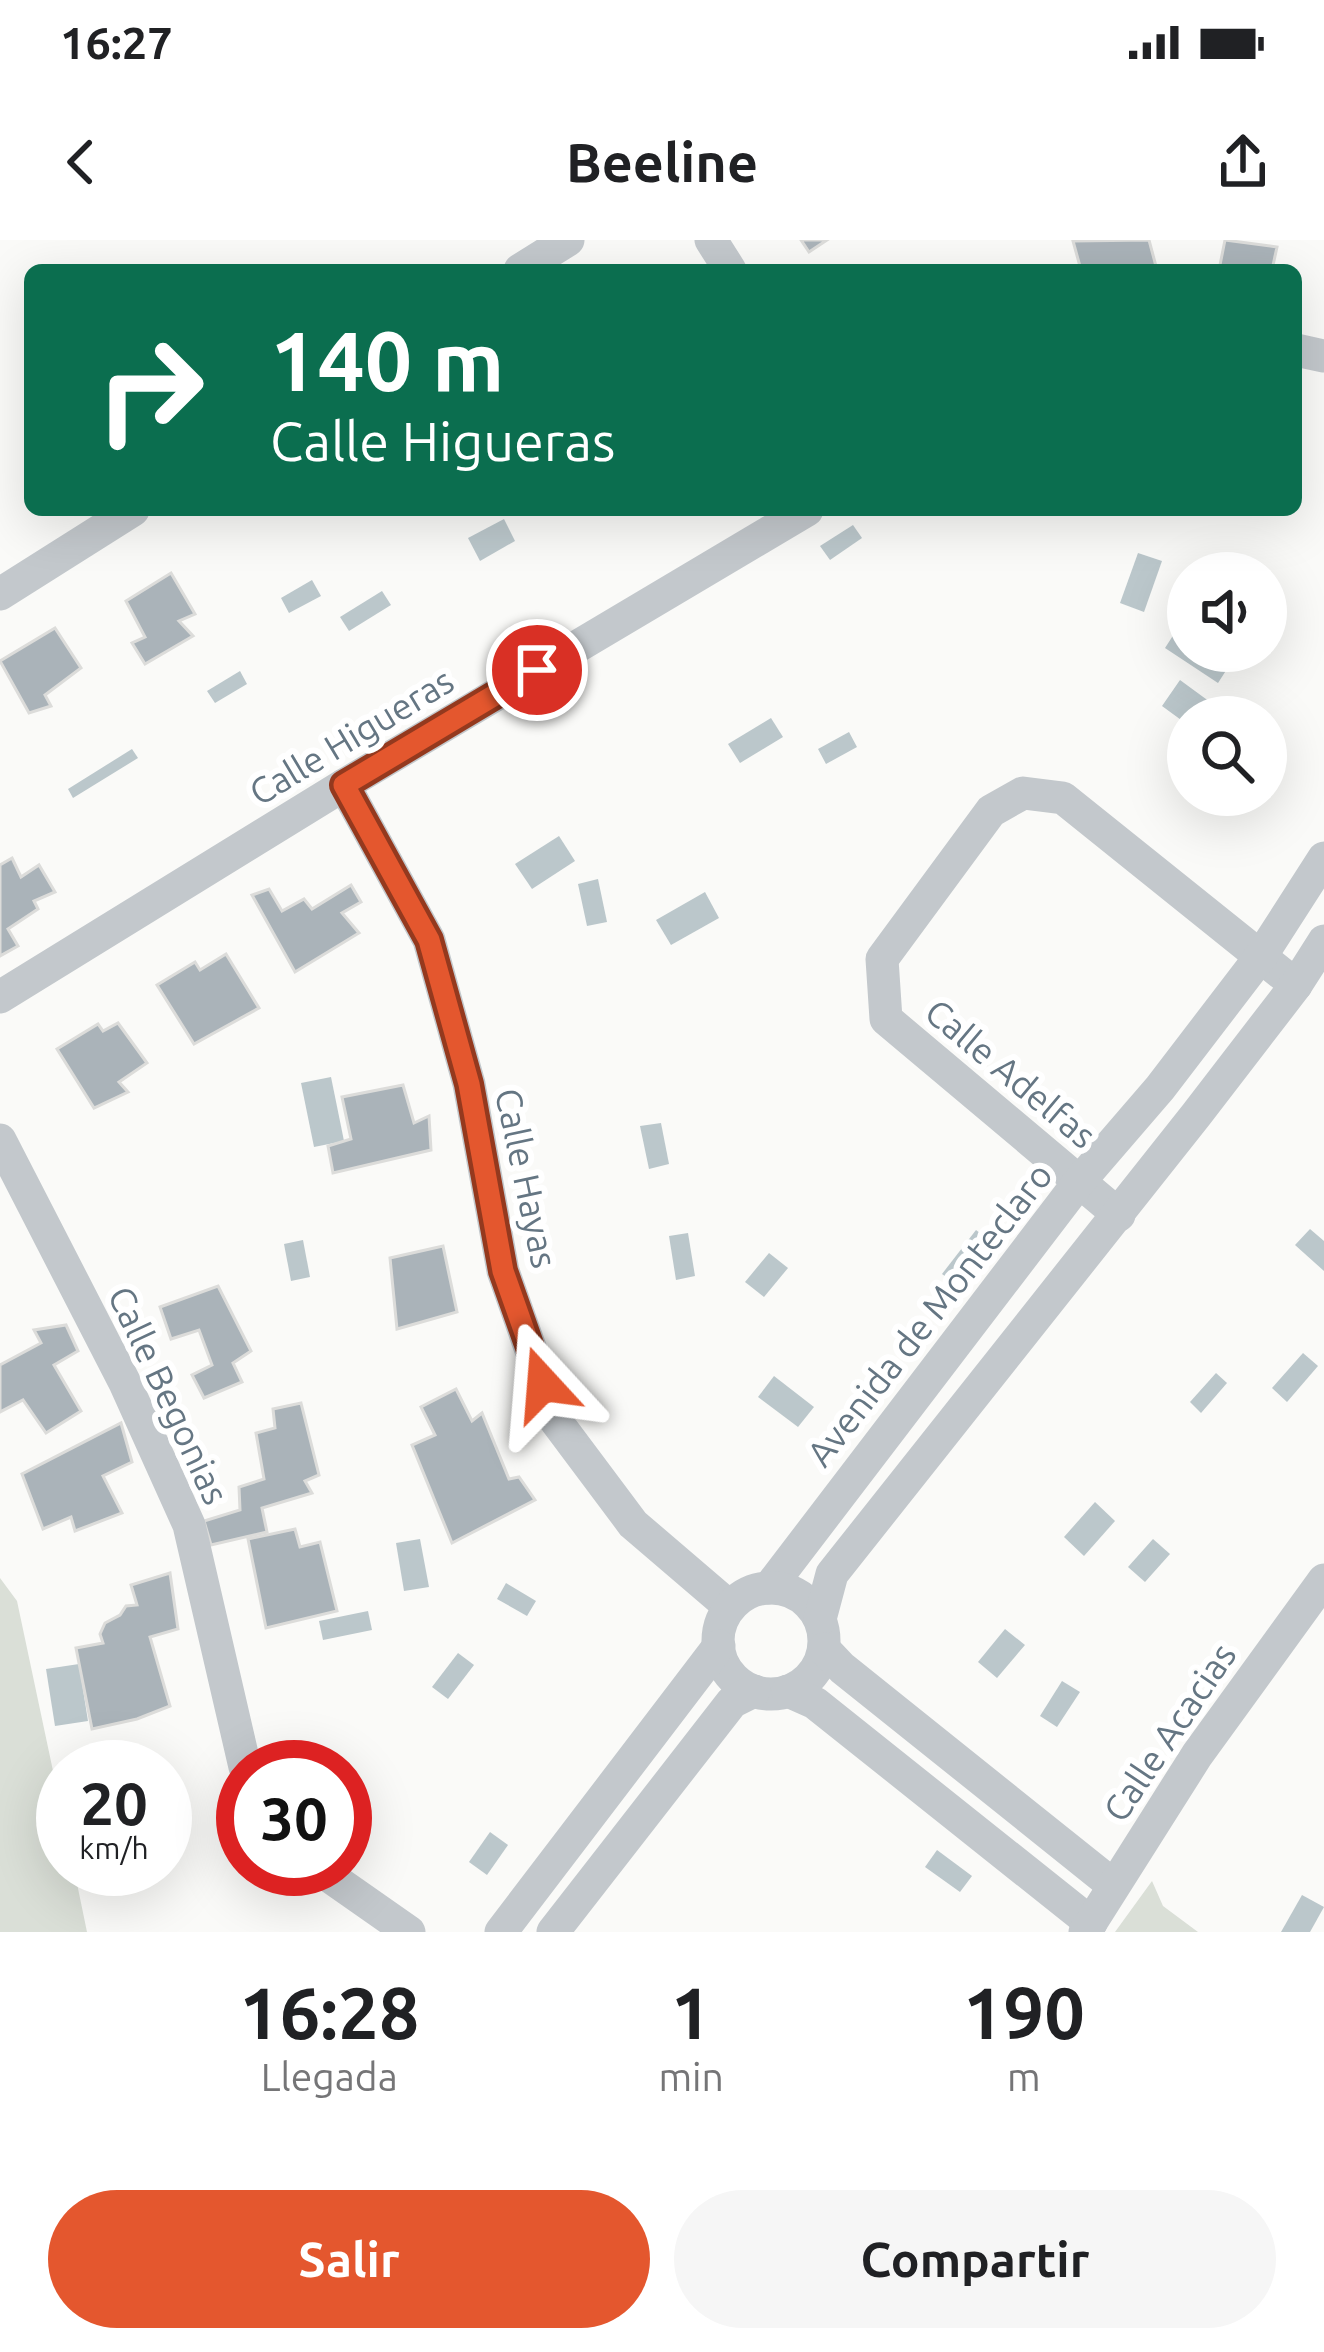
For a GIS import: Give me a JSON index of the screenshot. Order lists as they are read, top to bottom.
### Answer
{
  "streets": {
    "street": [
      "Calle Higueras",
      "Calle Adelfas",
      "Calle Hayas",
      "Avenida de Monteclaro",
      "Calle Begonias",
      "Calle Acacias"
    ]
  },
  "crossings": [
    ["Calle Higueras", "Calle Hayas"],
    ["Calle Adelfas", "Avenida de Monteclaro"],
    ["Calle Hayas", "Avenida de Monteclaro"]
  ],
  "page": {
    "status": "16:27",
    "header": "Beeline",
    "turn": ["140 m", "Calle Higueras"],
    "speed": "20 km/h",
    "limit": "30",
    "eta": [
      "16:28",
      "Llegada",
      "1",
      "min",
      "190",
      "m"
    ],
    "buttons": ["Salir", "Compartir"]
  }
}
